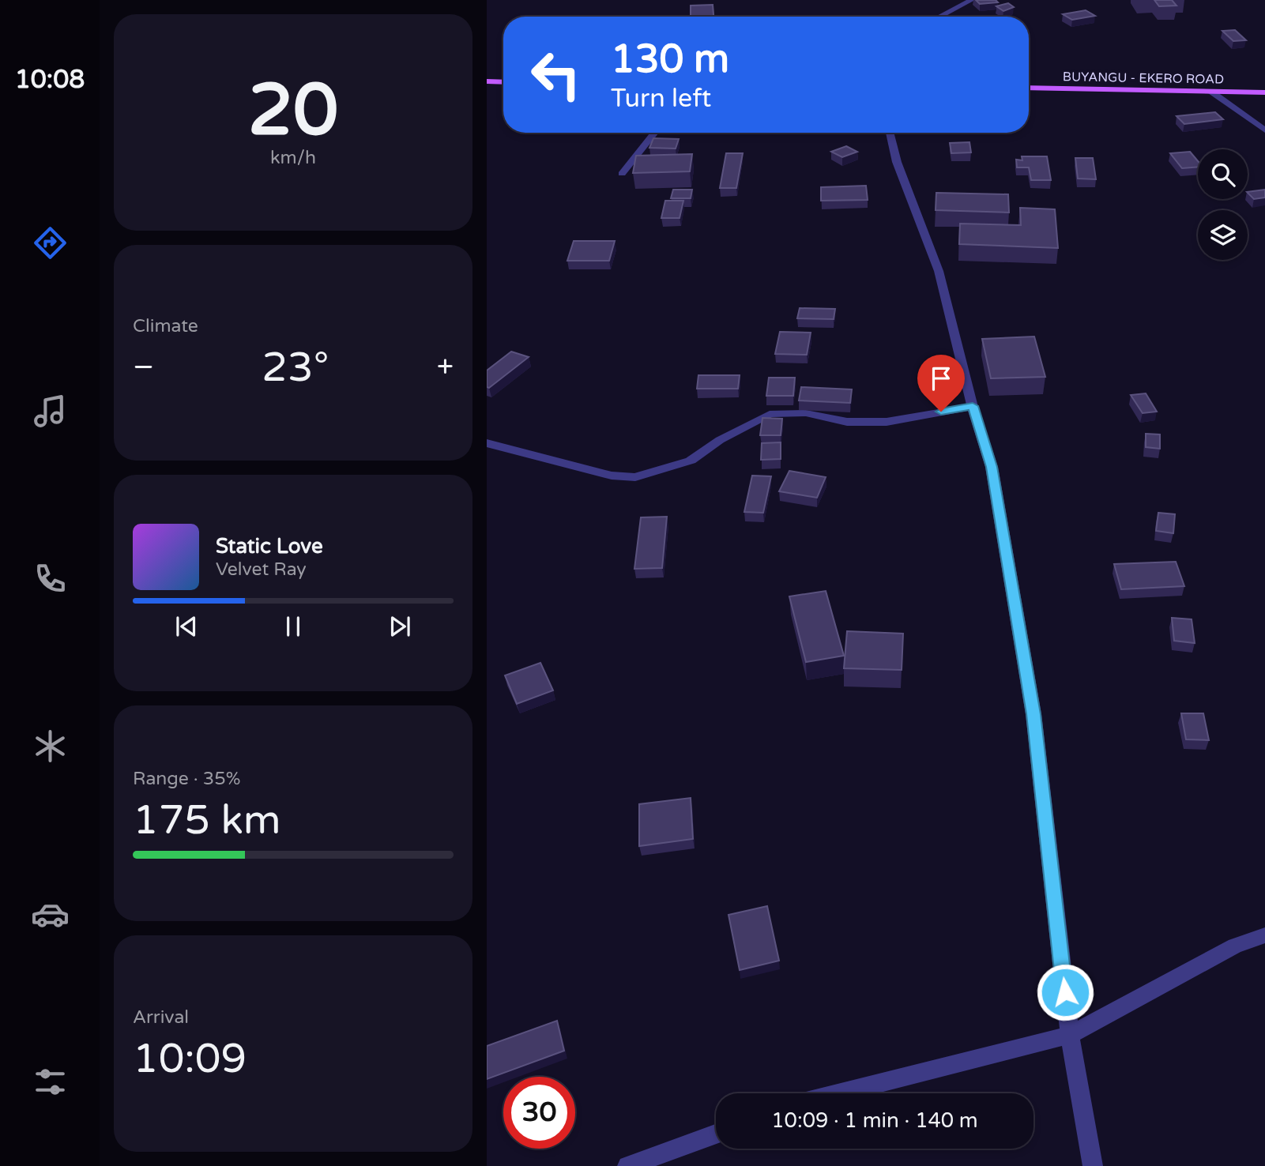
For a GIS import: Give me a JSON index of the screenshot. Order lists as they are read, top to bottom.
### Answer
{
  "streets": {
    "main road": ["BUYANGU - EKERO ROAD"]
  },
  "page": {
    "tabs": "10:08",
    "tile": [
      ["20", "km/h"],
      "Climate",
      ["Range · 35%", "175 km"],
      ["Arrival", "10:09"]
    ],
    "turn": ["130 m", "Turn left"],
    "heat": ["−", "23°", "+"],
    "song": ["Static Love", "Velvet Ray"],
    "limit": "30",
    "trip": "10:09 · 1 min · 140 m"
  }
}
